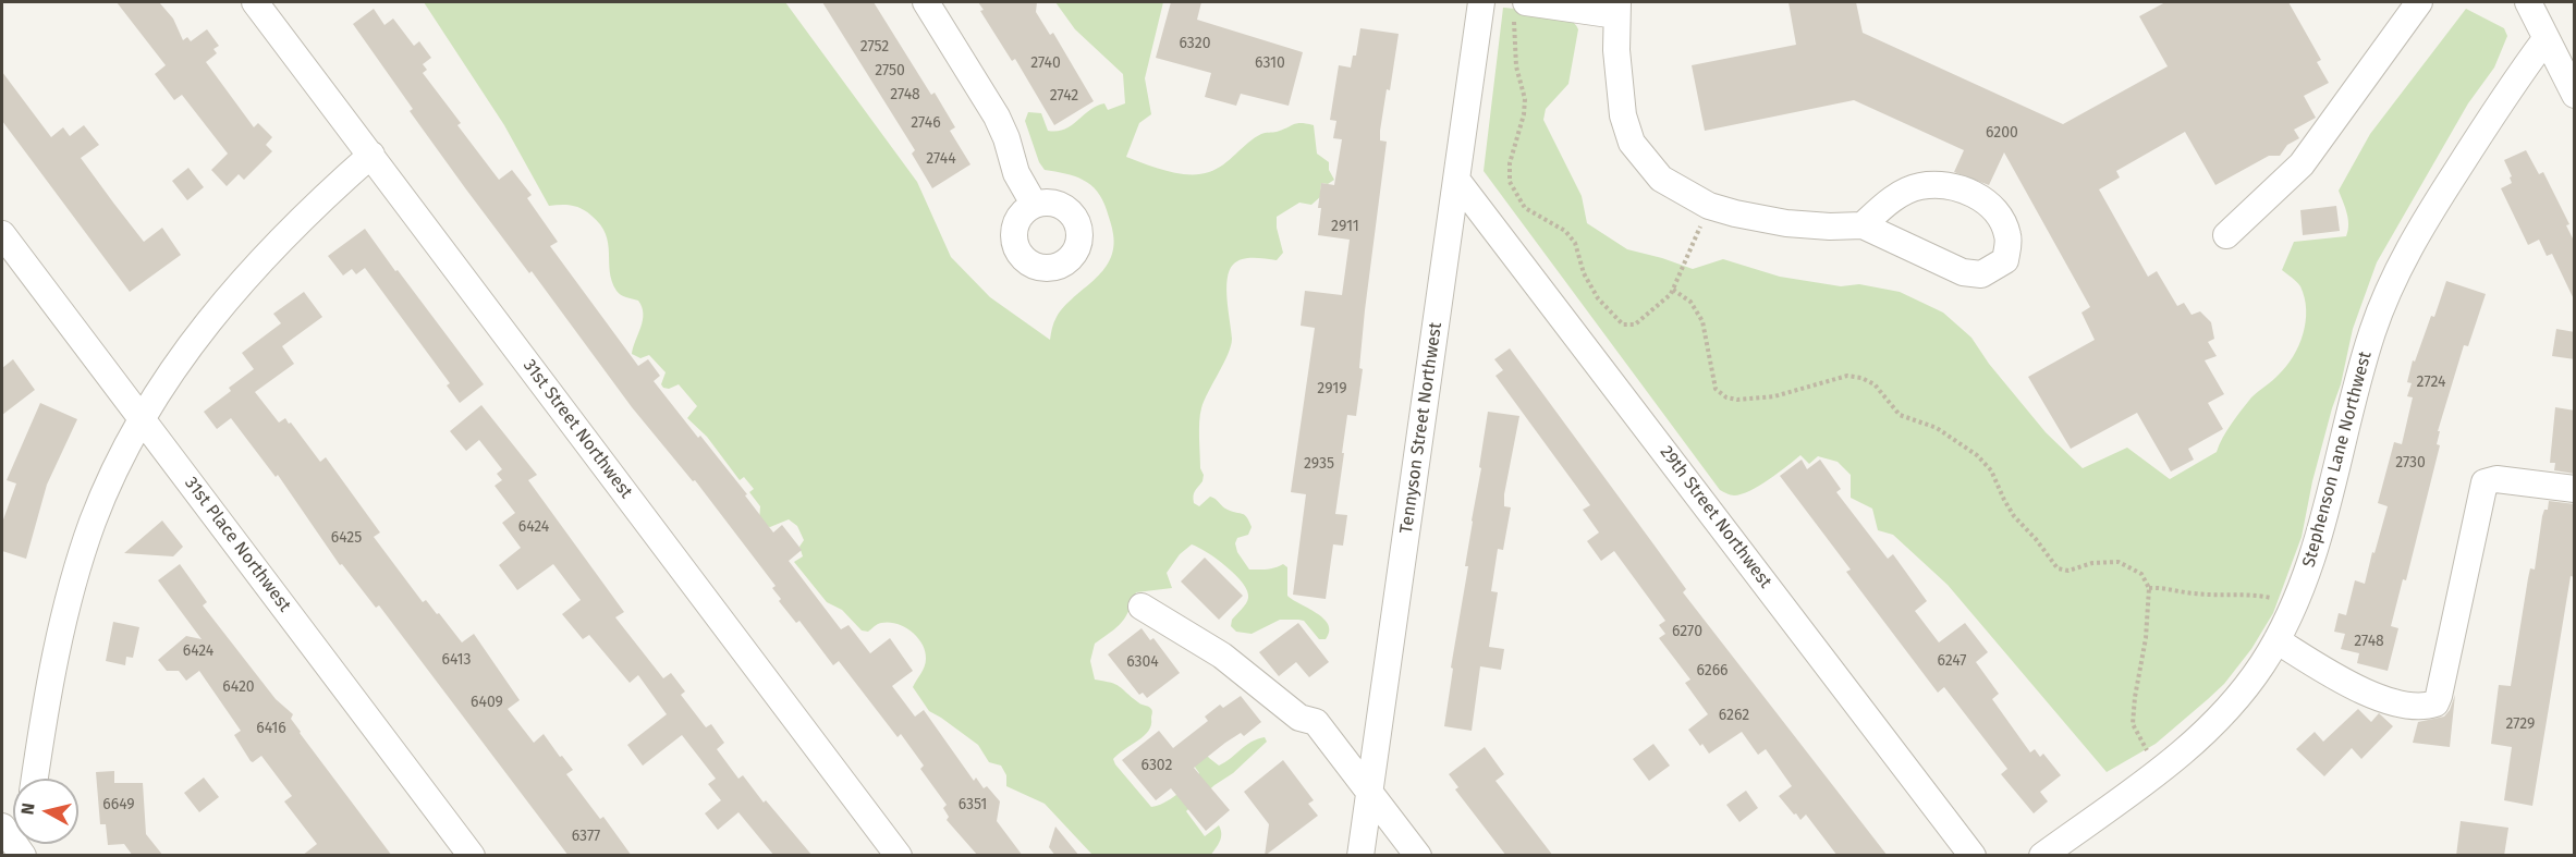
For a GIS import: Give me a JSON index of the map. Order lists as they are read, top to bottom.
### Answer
{
  "streets": {
    "street": [
      "Tennyson Street Northwest",
      "31st Street Northwest",
      "Stephenson Lane Northwest",
      "29th Street Northwest",
      "31st Place Northwest"
    ]
  },
  "crossings": [
    ["Tennyson Street Northwest", "29th Street Northwest"]
  ],
  "house_numbers": [
    "6320",
    "2752",
    "2740",
    "6310",
    "2750",
    "2748",
    "2742",
    "2746",
    "6200",
    "2744",
    "2911",
    "2724",
    "2919",
    "2730",
    "2935",
    "6424",
    "6425",
    "6270",
    "2748",
    "6424",
    "6413",
    "6247",
    "6304",
    "6266",
    "6420",
    "6409",
    "6262",
    "2729",
    "6416",
    "6302",
    "6649",
    "6351",
    "6377"
  ],
  "north": "left"
}
